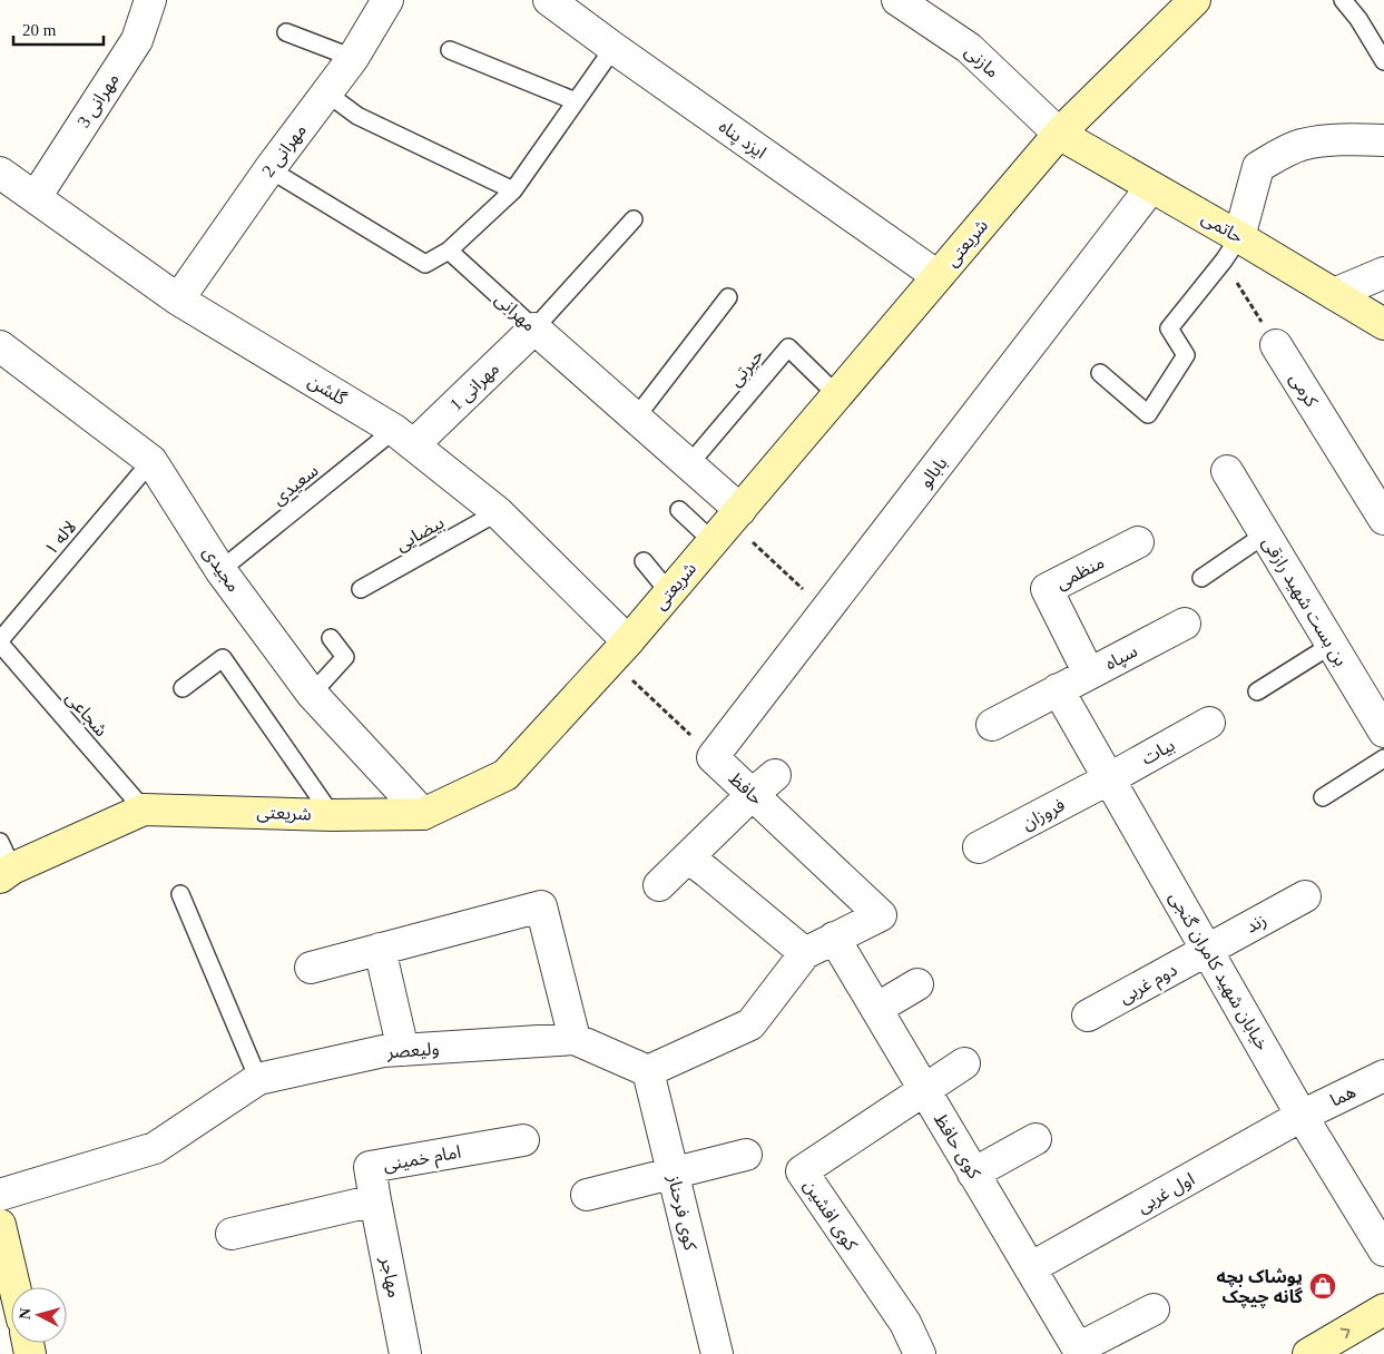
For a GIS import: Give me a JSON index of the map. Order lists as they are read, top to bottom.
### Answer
{
  "streets": {
    "street": [
      "مازنی",
      "مهرانی 3",
      "ایزد پناه",
      "مهرانی 2",
      "حاتمی",
      "شریعتی",
      "مهرانی",
      "مهرانی 1",
      "گلشن",
      "کرمی",
      "بابالو",
      "مجیدی",
      "منظمی",
      "بن بست شهید رازقی",
      "سپاه",
      "بیات",
      "حافظ",
      "فروزان",
      "زند",
      "خیابان شهید کامران گنجی",
      "دوم غربی",
      "ولیعصر",
      "هما",
      "کوی حافظ",
      "امام خمینی",
      "اول غربی",
      "کوی فرحناز",
      "کوی افشین",
      "مهاجر"
    ],
    "lane": [
      "حیرتی",
      "سعیدی",
      "بیضایی",
      "لاله ۱",
      "شجاعی"
    ]
  },
  "crossings": [
    ["مازنی", "حاتمی"],
    ["مازنی", "شریعتی"],
    ["مهرانی 3", "گلشن"],
    ["ایزد پناه", "شریعتی"],
    ["مهرانی 2", "گلشن"],
    ["حاتمی", "شریعتی"],
    ["حاتمی", "بابالو"],
    ["شریعتی", "مهرانی"],
    ["شریعتی", "حیرتی"],
    ["شریعتی", "گلشن"],
    ["شریعتی", "مجیدی"],
    ["شریعتی", "شجاعی"],
    ["شریعتی", "حافظ"],
    ["مهرانی", "حیرتی"],
    ["مهرانی", "مهرانی 1"],
    ["مهرانی 1", "گلشن"],
    ["مهرانی 1", "سعیدی"],
    ["گلشن", "سعیدی"],
    ["گلشن", "بیضایی"],
    ["گلشن", "حافظ"],
    ["بابالو", "حافظ"],
    ["سعیدی", "مجیدی"],
    ["لاله ۱", "مجیدی"],
    ["لاله ۱", "شجاعی"],
    ["منظمی", "سپاه"],
    ["سپاه", "خیابان شهید کامران گنجی"],
    ["بیات", "فروزان"],
    ["بیات", "خیابان شهید کامران گنجی"],
    ["حافظ", "کوی حافظ"],
    ["فروزان", "خیابان شهید کامران گنجی"],
    ["زند", "خیابان شهید کامران گنجی"],
    ["زند", "دوم غربی"],
    ["خیابان شهید کامران گنجی", "دوم غربی"],
    ["خیابان شهید کامران گنجی", "هما"],
    ["خیابان شهید کامران گنجی", "اول غربی"],
    ["ولیعصر", "کوی فرحناز"],
    ["هما", "اول غربی"],
    ["کوی حافظ", "اول غربی"],
    ["کوی حافظ", "کوی افشین"],
    ["امام خمینی", "مهاجر"]
  ],
  "places": {
    "shop": ["پوشاک بچه گانه چیچک"]
  },
  "scale_bar": "20 m",
  "north": "left"
}
